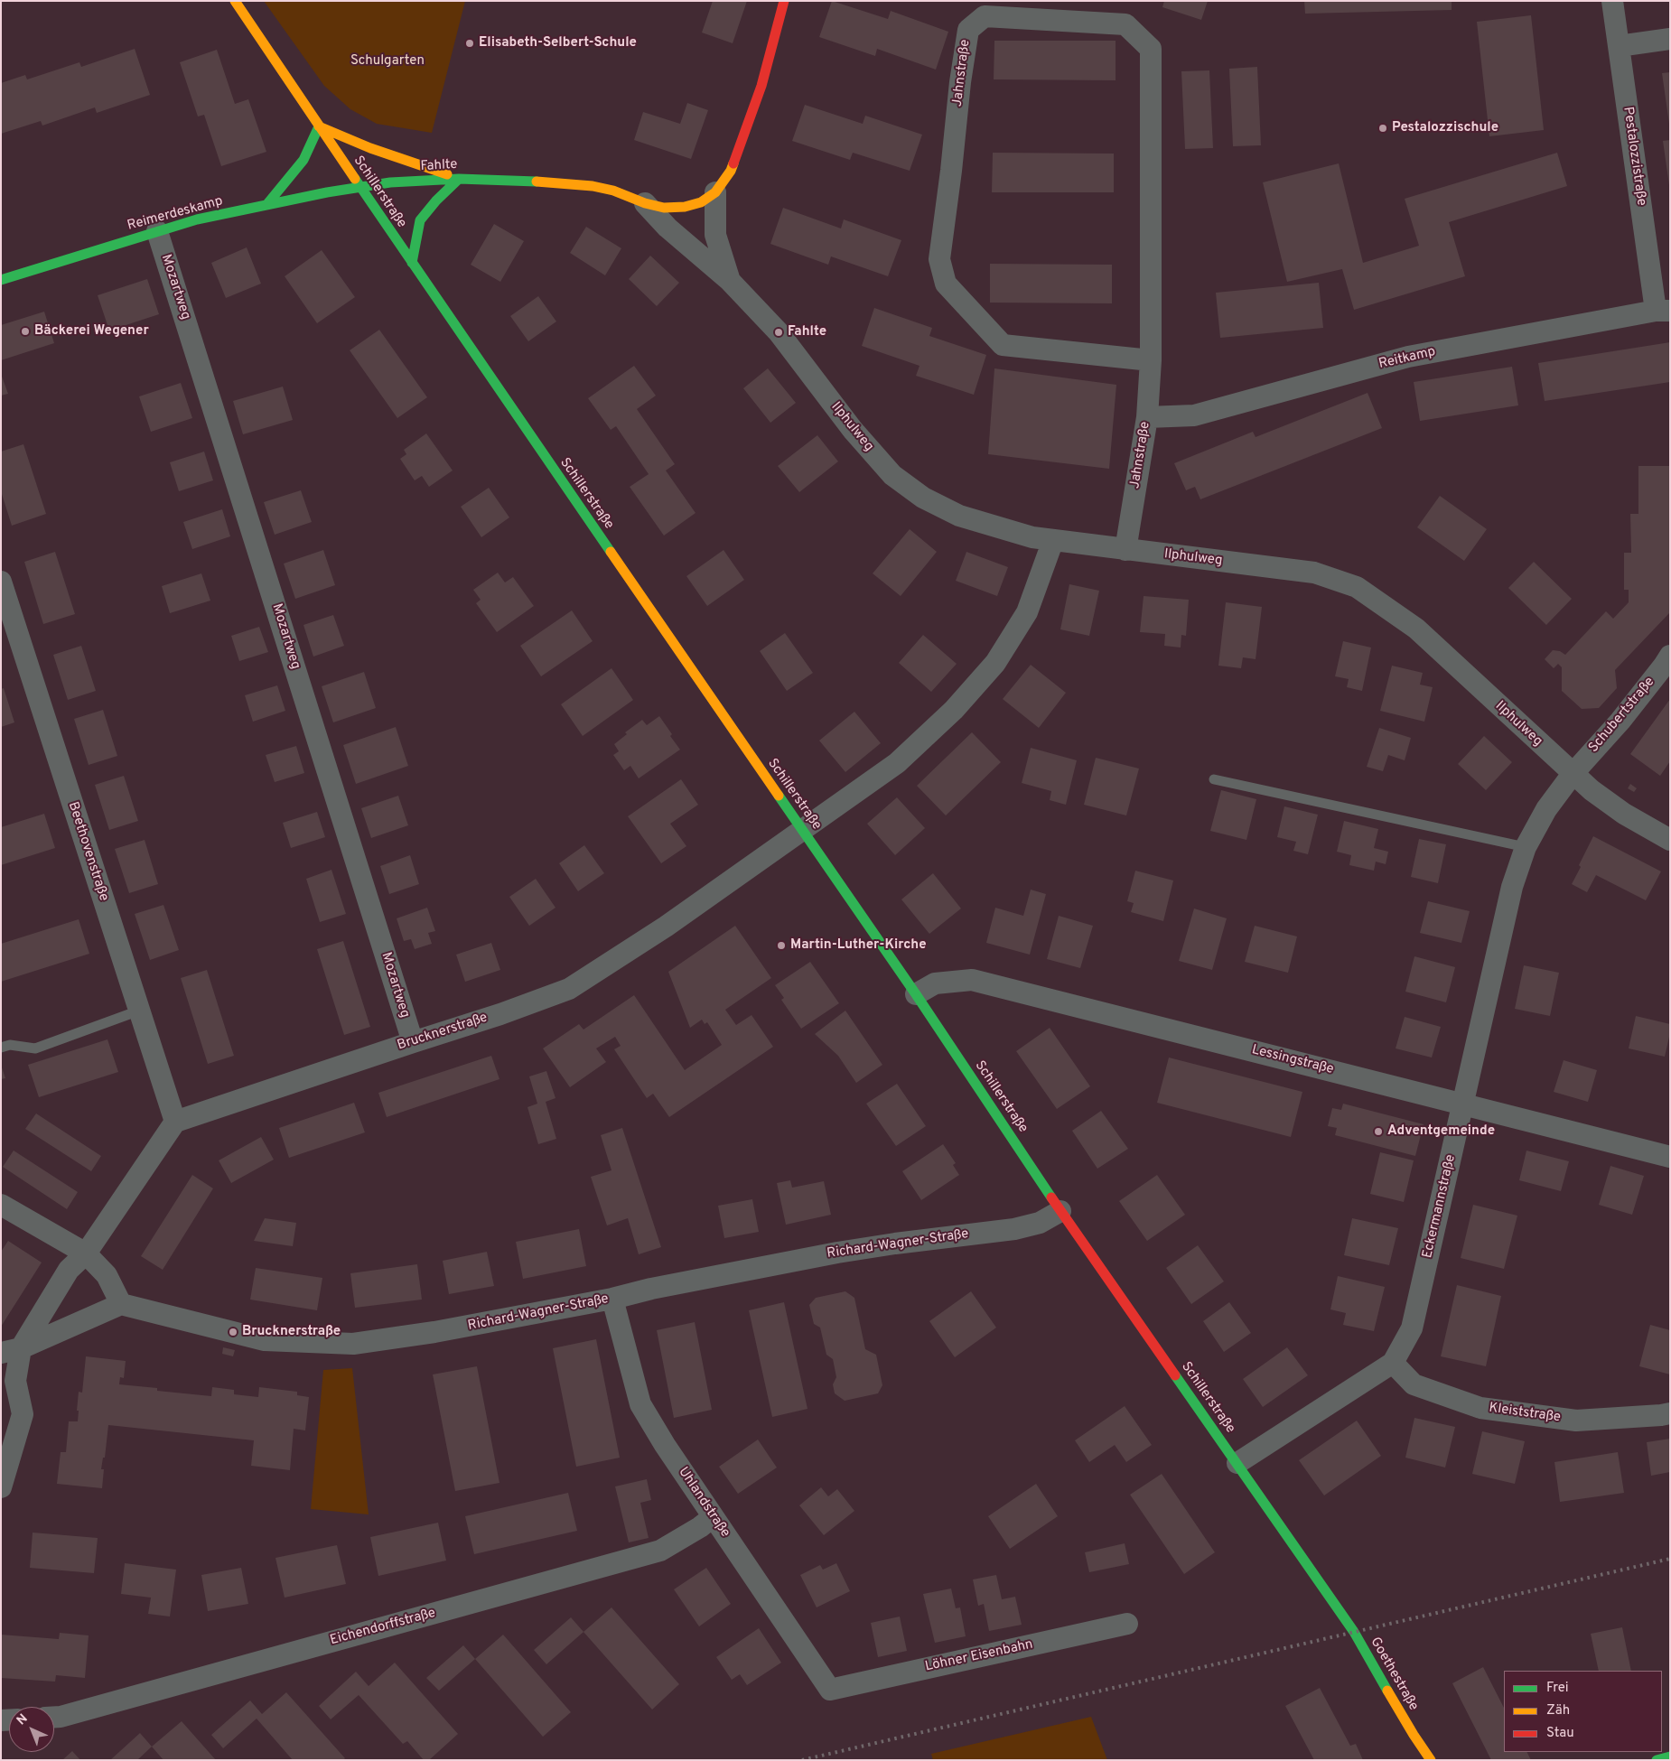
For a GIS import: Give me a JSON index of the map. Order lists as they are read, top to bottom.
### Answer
{
  "streets": {
    "main road": [
      "Fahlte",
      "Schillerstraße",
      "Reimerdeskamp",
      "Goethestraße"
    ],
    "street": [
      "Jahnstraße",
      "Pestalozzistraße",
      "Mozartweg",
      "Reitkamp",
      "Ilphulweg",
      "Schubertstraße",
      "Beethovenstraße",
      "Brucknerstraße",
      "Lessingstraße",
      "Eckermannstraße",
      "Richard-Wagner-Straße",
      "Kleiststraße",
      "Uhlandstraße",
      "Eichendorffstraße",
      "Löhner Eisenbahn"
    ]
  },
  "crossings": [
    ["Jahnstraße", "Reitkamp"],
    ["Jahnstraße", "Ilphulweg"],
    ["Pestalozzistraße", "Reitkamp"],
    ["Fahlte", "Schillerstraße"],
    ["Fahlte", "Reimerdeskamp"],
    ["Fahlte", "Ilphulweg"],
    ["Schillerstraße", "Reimerdeskamp"],
    ["Schillerstraße", "Brucknerstraße"],
    ["Schillerstraße", "Lessingstraße"],
    ["Schillerstraße", "Eckermannstraße"],
    ["Schillerstraße", "Richard-Wagner-Straße"],
    ["Schillerstraße", "Goethestraße"],
    ["Reimerdeskamp", "Mozartweg"],
    ["Mozartweg", "Brucknerstraße"],
    ["Ilphulweg", "Schubertstraße"],
    ["Ilphulweg", "Brucknerstraße"],
    ["Ilphulweg", "Eckermannstraße"],
    ["Schubertstraße", "Eckermannstraße"],
    ["Beethovenstraße", "Brucknerstraße"],
    ["Lessingstraße", "Eckermannstraße"],
    ["Eckermannstraße", "Kleiststraße"],
    ["Richard-Wagner-Straße", "Uhlandstraße"],
    ["Uhlandstraße", "Eichendorffstraße"],
    ["Uhlandstraße", "Löhner Eisenbahn"]
  ],
  "parks": ["Schulgarten"],
  "places": [
    "Elisabeth-Selbert-Schule",
    "Pestalozzischule",
    "Bäckerei Wegener",
    "Fahlte",
    "Martin-Luther-Kirche",
    "Adventgemeinde",
    "Brucknerstraße"
  ],
  "legend": ["Frei", "Zäh", "Stau"],
  "north": "top left"
}
